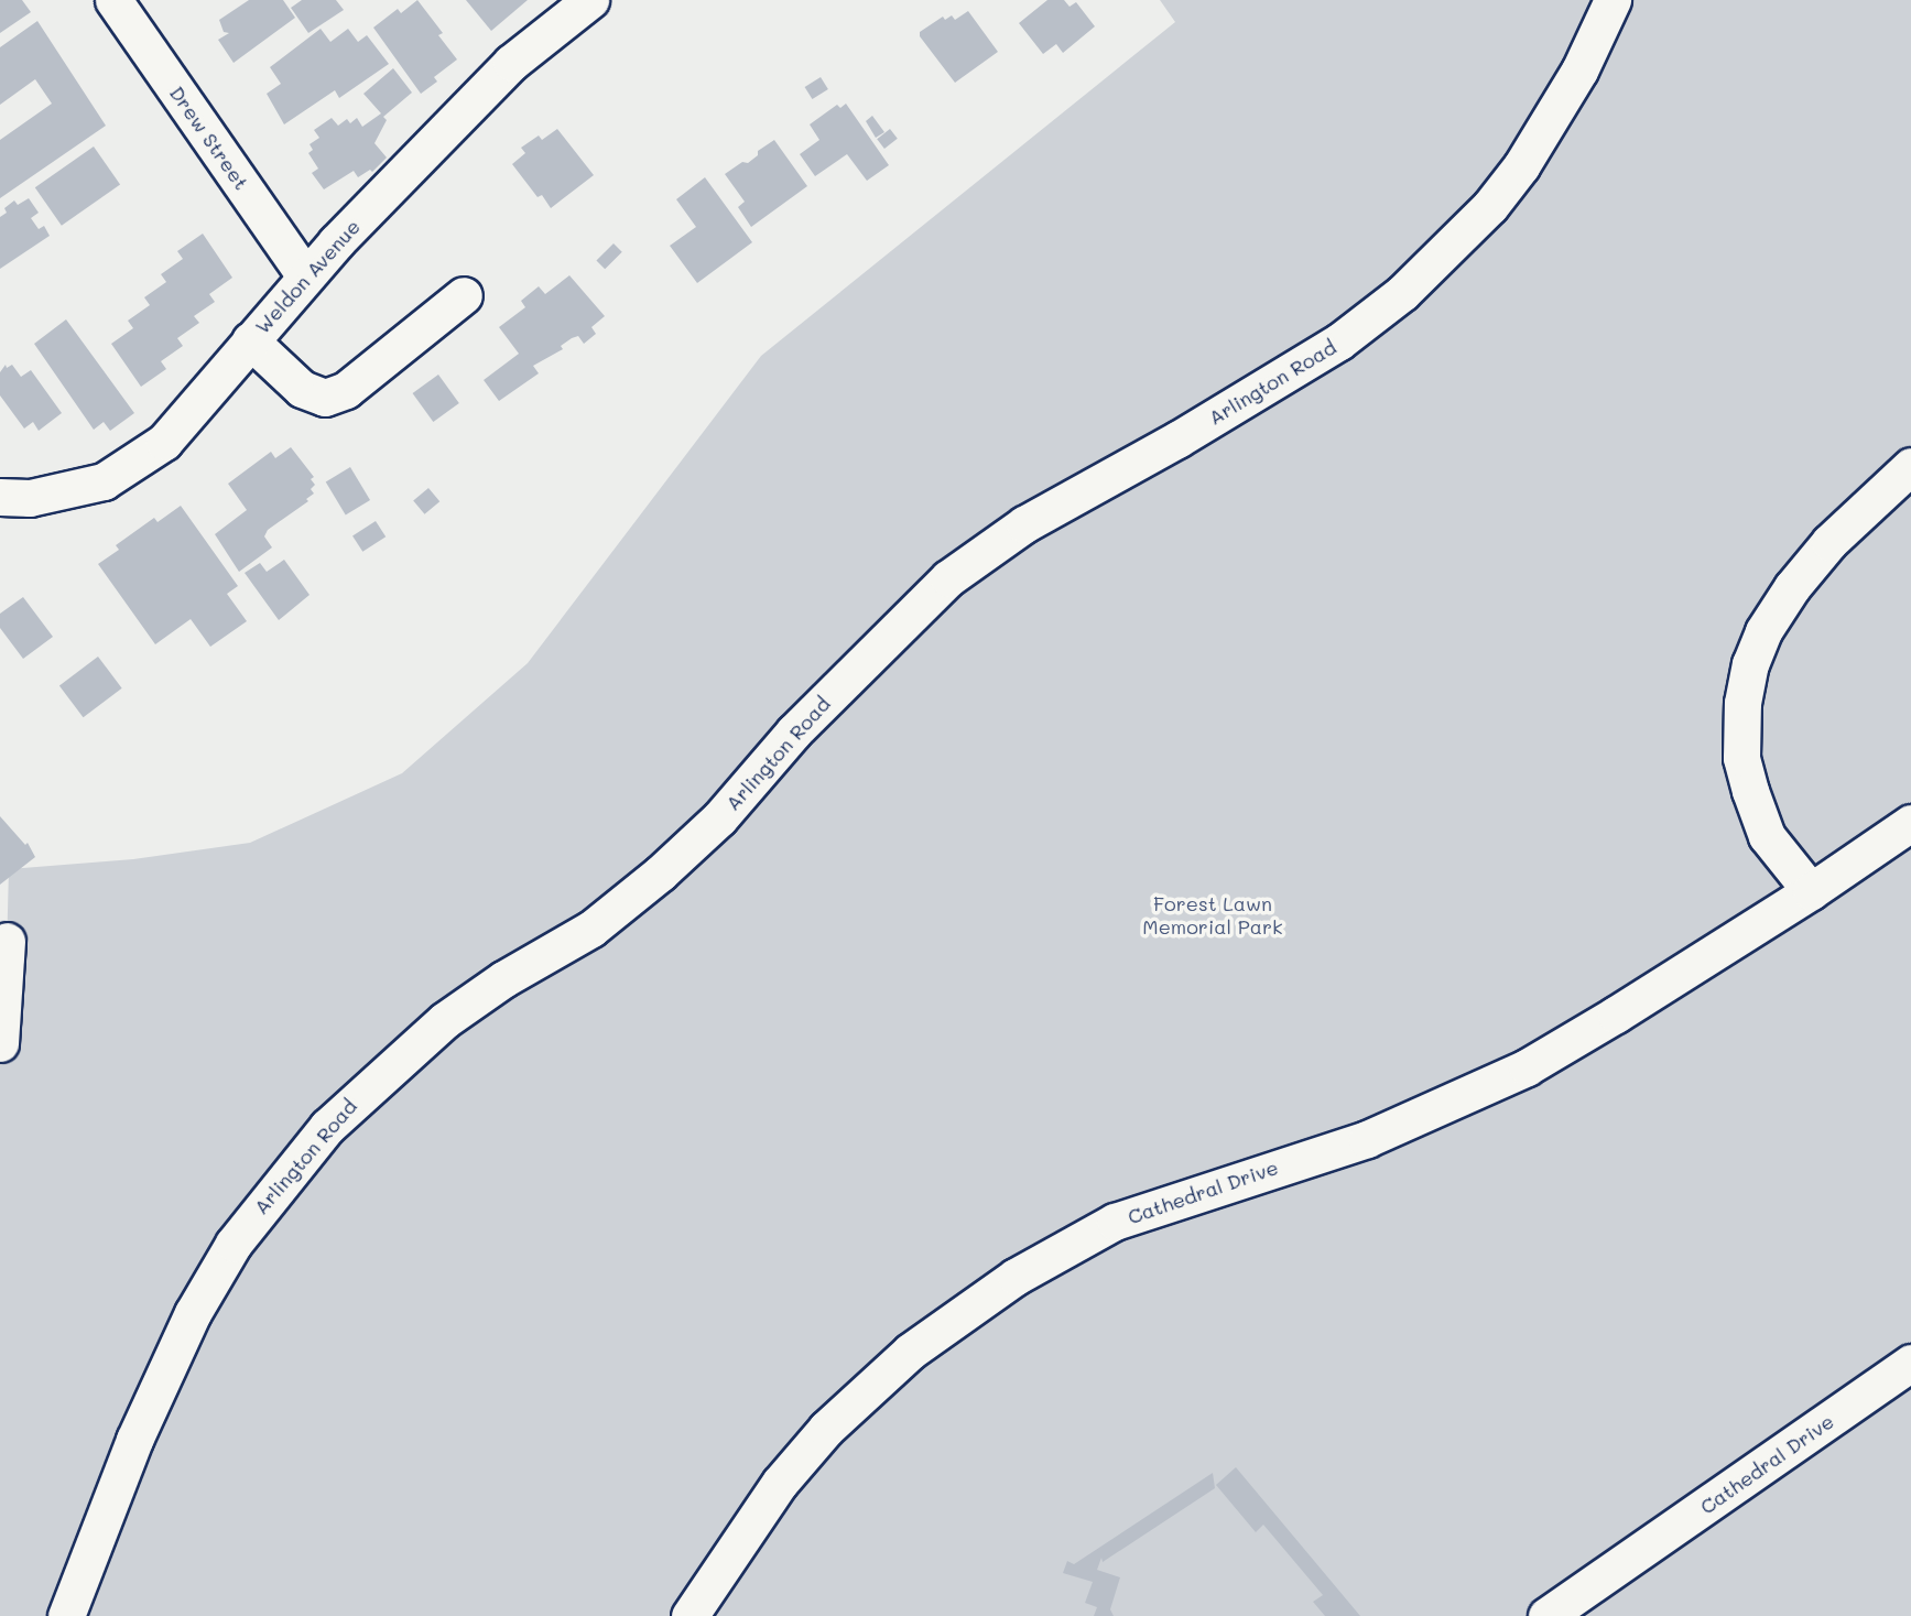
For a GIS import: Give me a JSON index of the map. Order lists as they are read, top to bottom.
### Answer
{
  "streets": {
    "street": [
      "Drew Street",
      "Weldon Avenue",
      "Arlington Road",
      "Cathedral Drive"
    ]
  },
  "crossings": [
    ["Drew Street", "Weldon Avenue"]
  ],
  "parks": ["Forest Lawn Memorial Park"]
}
